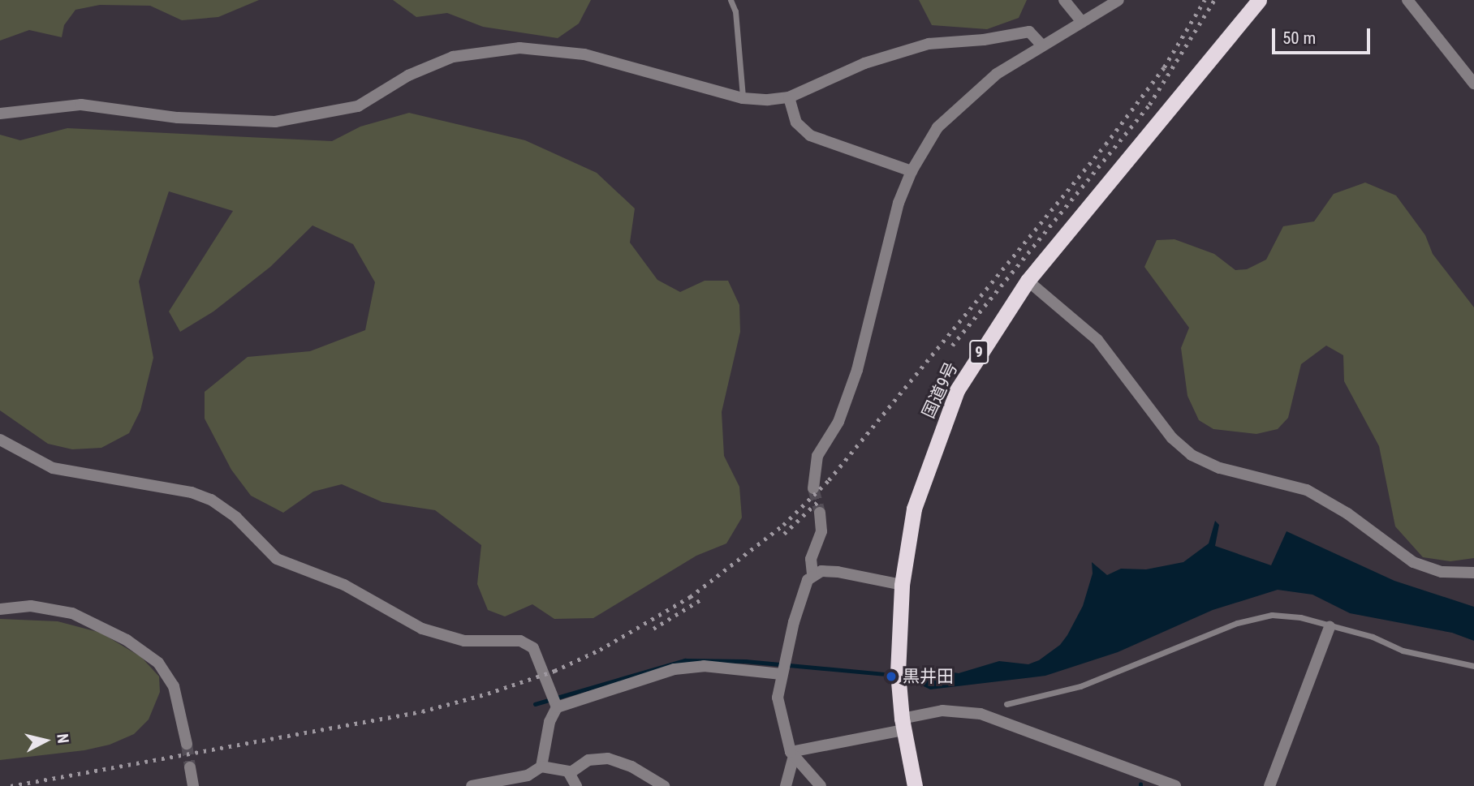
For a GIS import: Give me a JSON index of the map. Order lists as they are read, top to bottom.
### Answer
{
  "streets": {
    "highway": ["9", "国道9号"]
  },
  "places": ["黒井田"],
  "scale_bar": "50 m",
  "north": "right"
}
